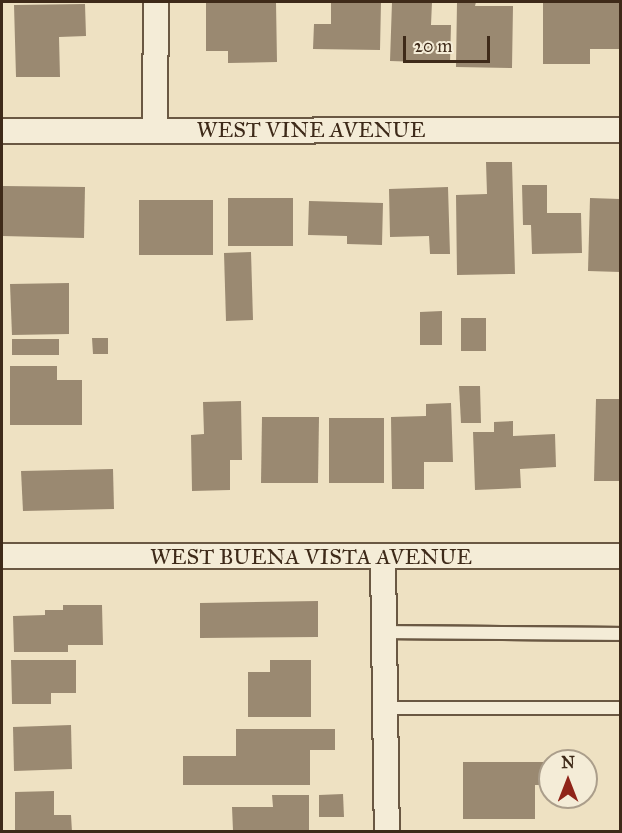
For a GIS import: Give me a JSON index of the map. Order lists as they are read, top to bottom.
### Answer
{
  "streets": {
    "street": ["WEST VINE AVENUE", "WEST BUENA VISTA AVENUE"]
  },
  "scale_bar": "20 m",
  "north": "top"
}
